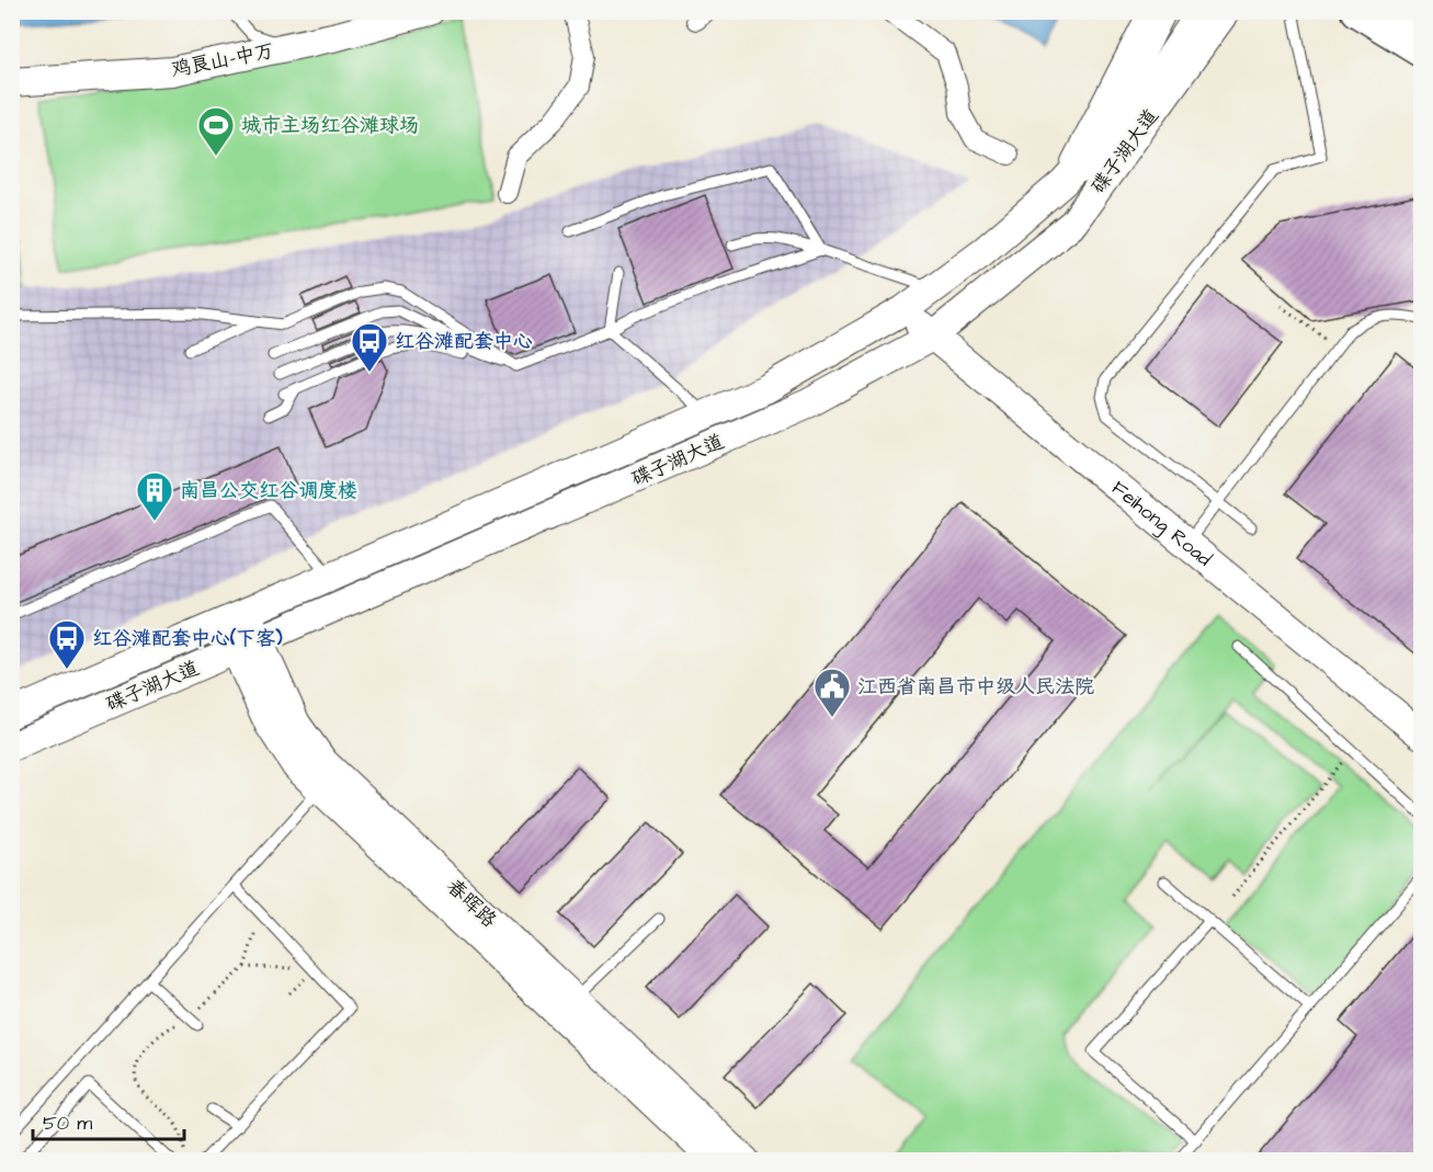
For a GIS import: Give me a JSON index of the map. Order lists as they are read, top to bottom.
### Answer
{
  "streets": {
    "main road": [
      "鸡良山-中万",
      "碟子湖大道",
      "Feihong Road",
      "春晖路"
    ]
  },
  "crossings": [
    ["碟子湖大道", "Feihong Road"],
    ["碟子湖大道", "春晖路"]
  ],
  "places": {
    "sports": ["城市主场红谷滩球场"],
    "bus stop": ["红谷滩配套中心", "红谷滩配套中心(下客)"],
    "building": ["南昌公交红谷调度楼"],
    "public building": ["江西省南昌市中级人民法院"]
  },
  "scale_bar": "50 m"
}
